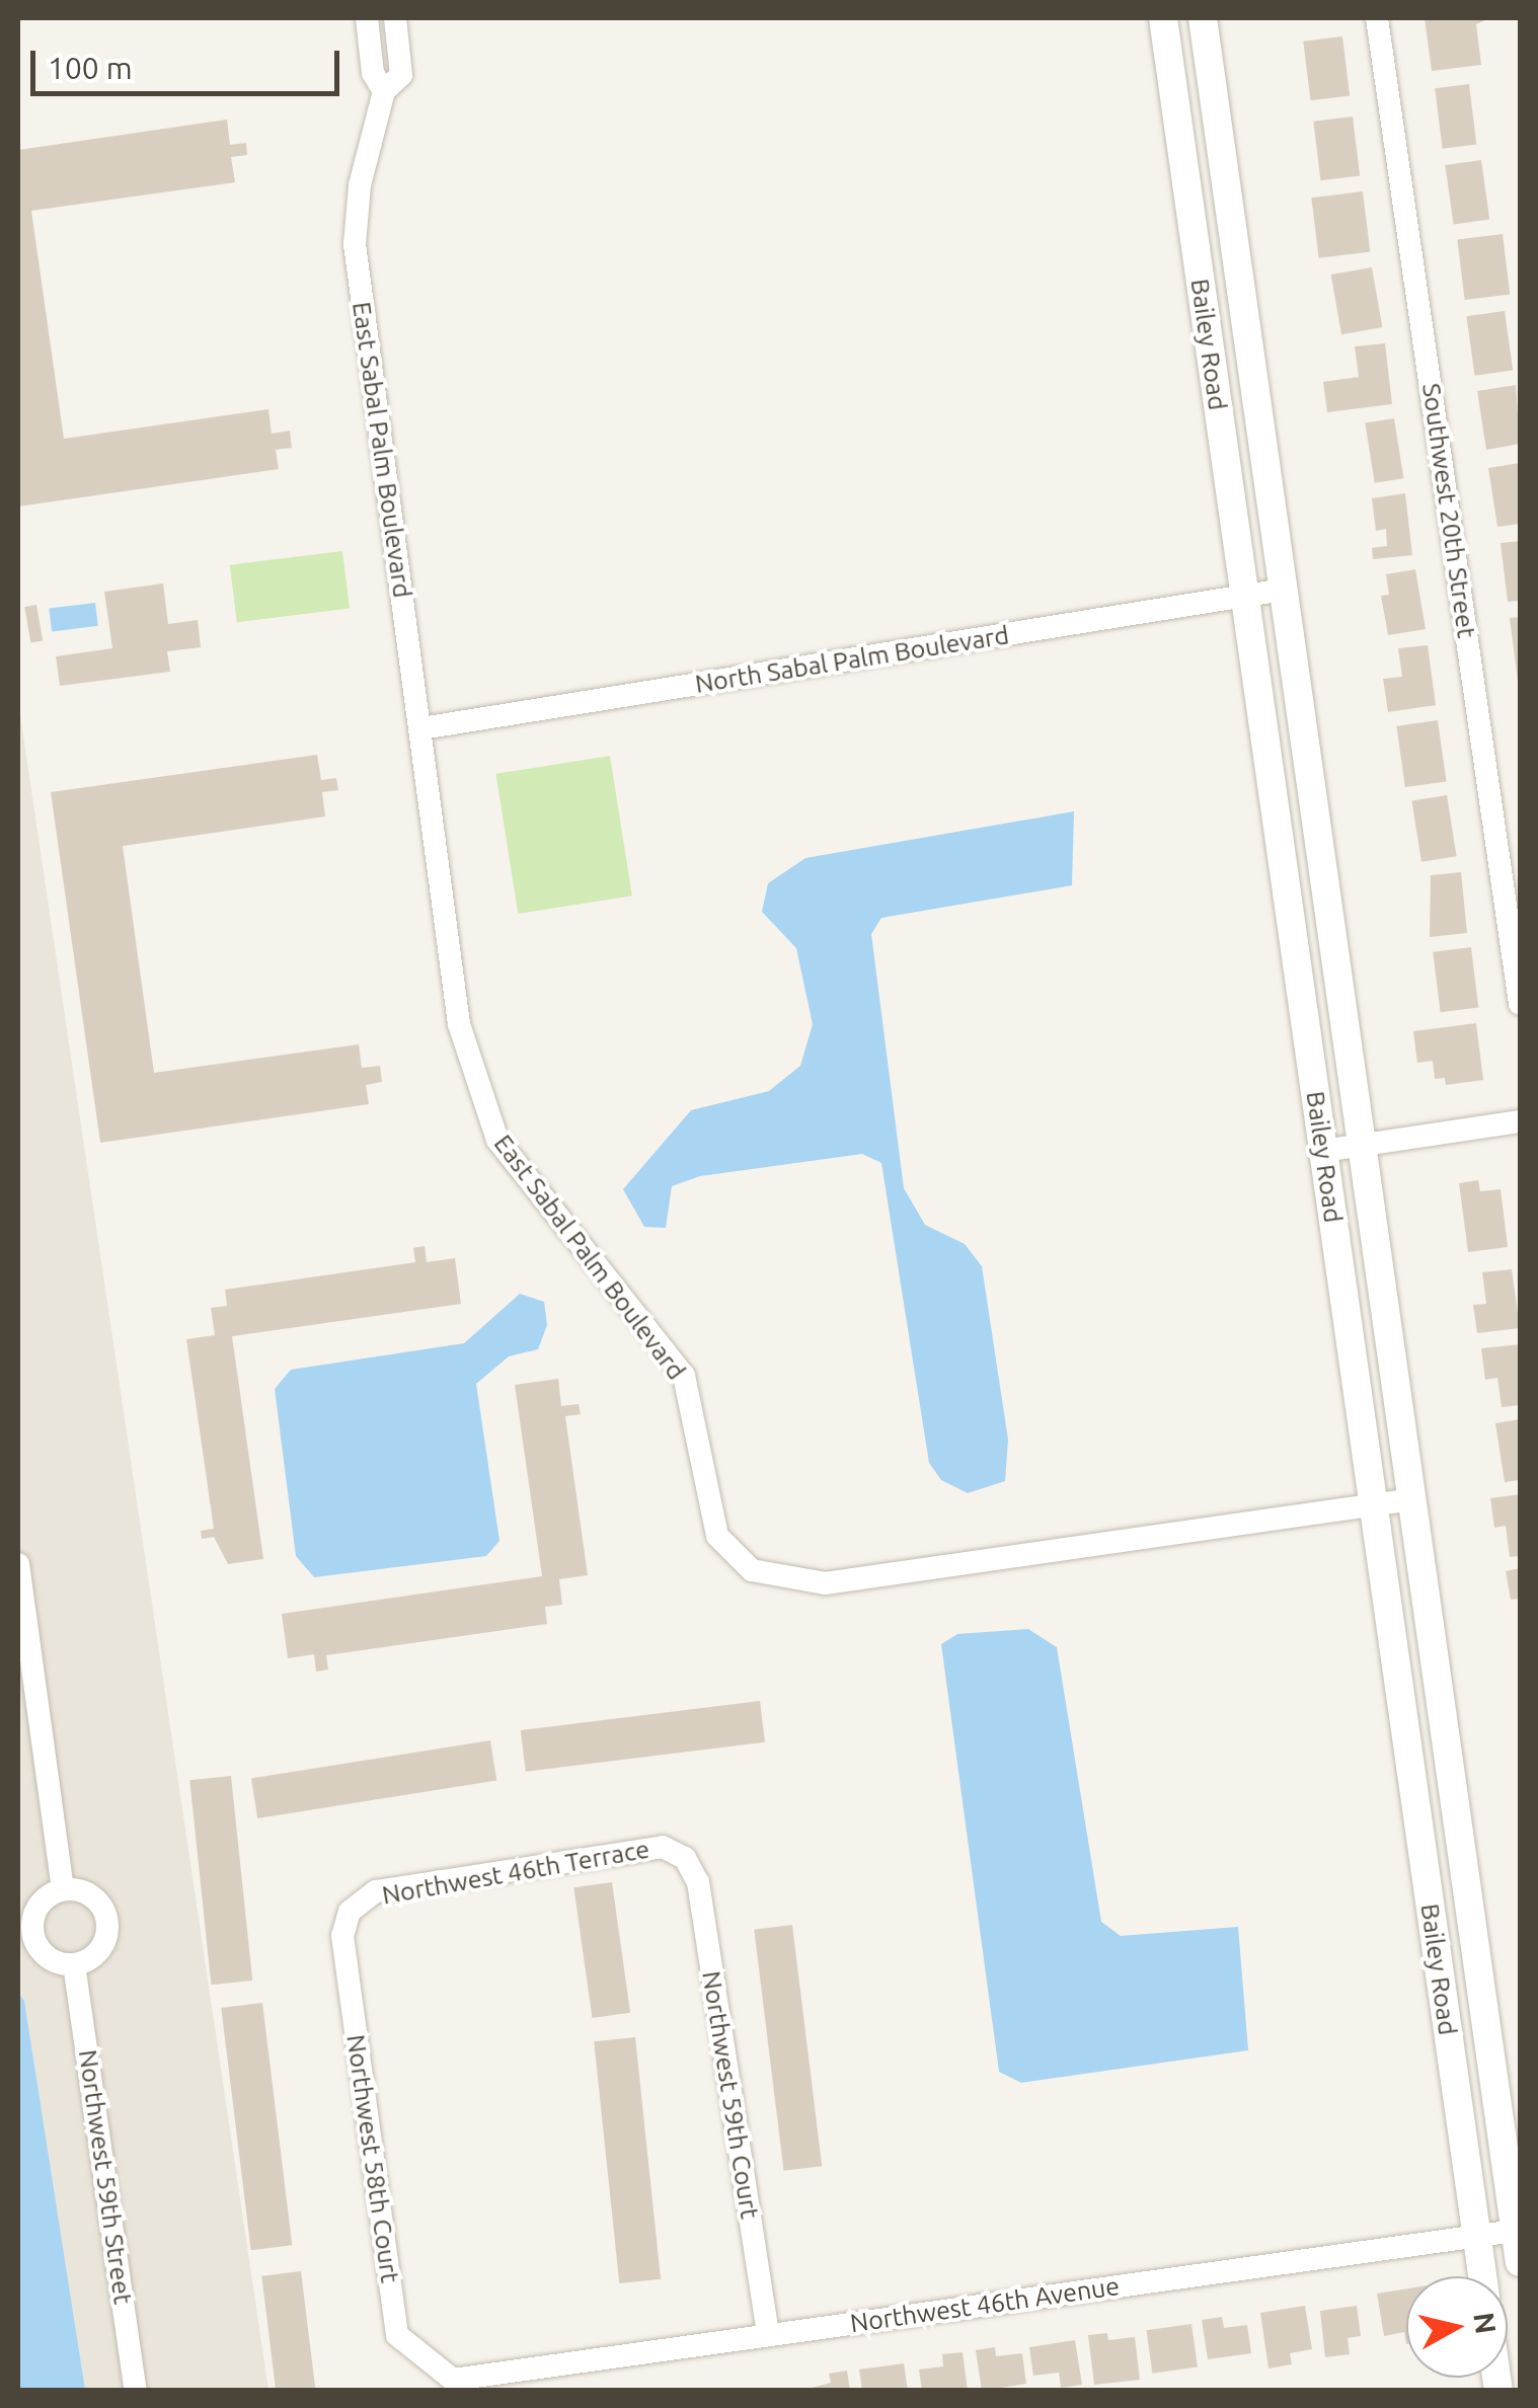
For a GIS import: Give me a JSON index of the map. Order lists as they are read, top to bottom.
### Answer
{
  "streets": {
    "street": [
      "Bailey Road",
      "East Sabal Palm Boulevard",
      "Southwest 20th Street",
      "North Sabal Palm Boulevard",
      "Northwest 46th Terrace",
      "Northwest 59th Court",
      "Northwest 58th Court",
      "Northwest 59th Street",
      "Northwest 46th Avenue"
    ]
  },
  "crossings": [
    ["Bailey Road", "East Sabal Palm Boulevard"],
    ["Bailey Road", "North Sabal Palm Boulevard"],
    ["Bailey Road", "Northwest 46th Avenue"],
    ["East Sabal Palm Boulevard", "North Sabal Palm Boulevard"],
    ["Northwest 46th Terrace", "Northwest 59th Court"],
    ["Northwest 46th Terrace", "Northwest 58th Court"],
    ["Northwest 59th Court", "Northwest 46th Avenue"],
    ["Northwest 58th Court", "Northwest 46th Avenue"]
  ],
  "scale_bar": "100 m",
  "north": "right"
}
